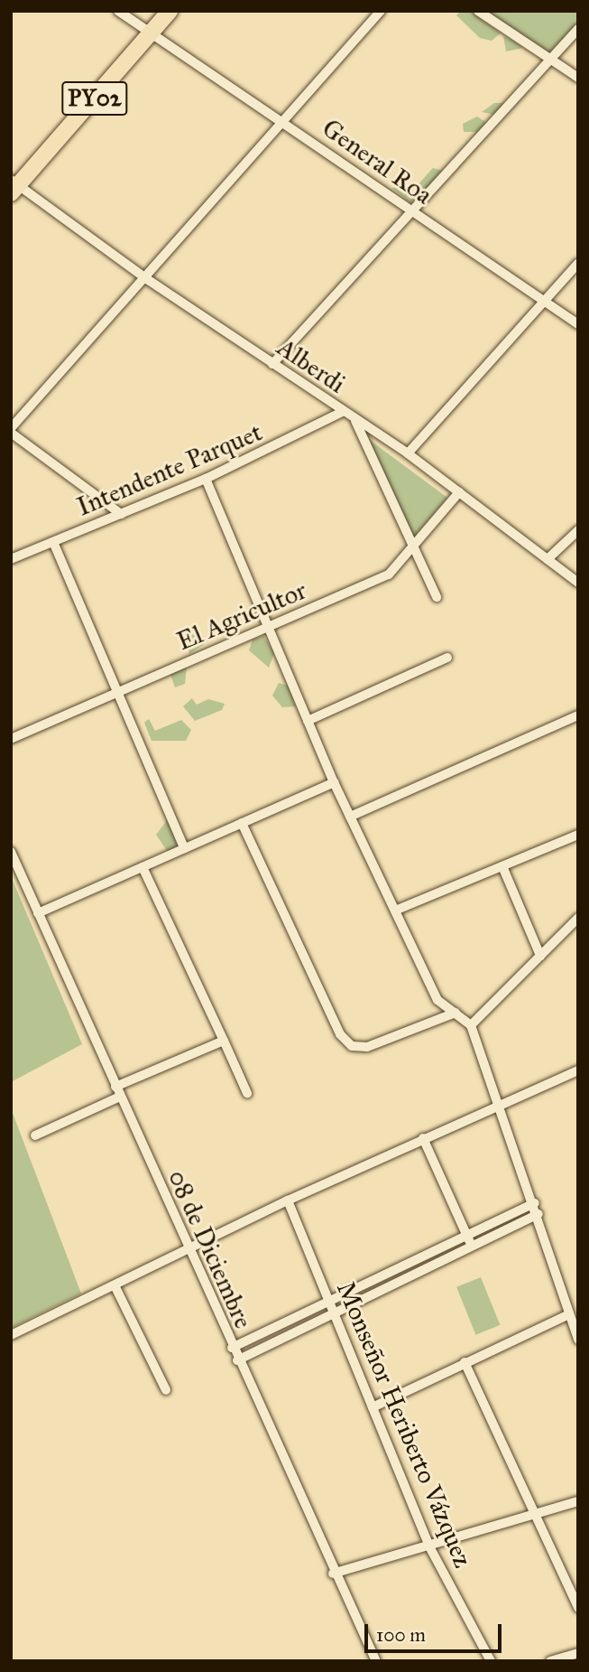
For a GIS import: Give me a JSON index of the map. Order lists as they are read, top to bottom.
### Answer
{
  "streets": {
    "main road": ["PY02"],
    "street": [
      "General Roa",
      "Alberdi",
      "Intendente Parquet",
      "El Agricultor",
      "08 de Diciembre",
      "Monseñor Heriberto Vázquez"
    ]
  },
  "crossings": [
    ["PY02", "General Roa"],
    ["PY02", "Alberdi"],
    ["Alberdi", "Intendente Parquet"],
    ["Alberdi", "El Agricultor"]
  ],
  "scale_bar": "100 m"
}
